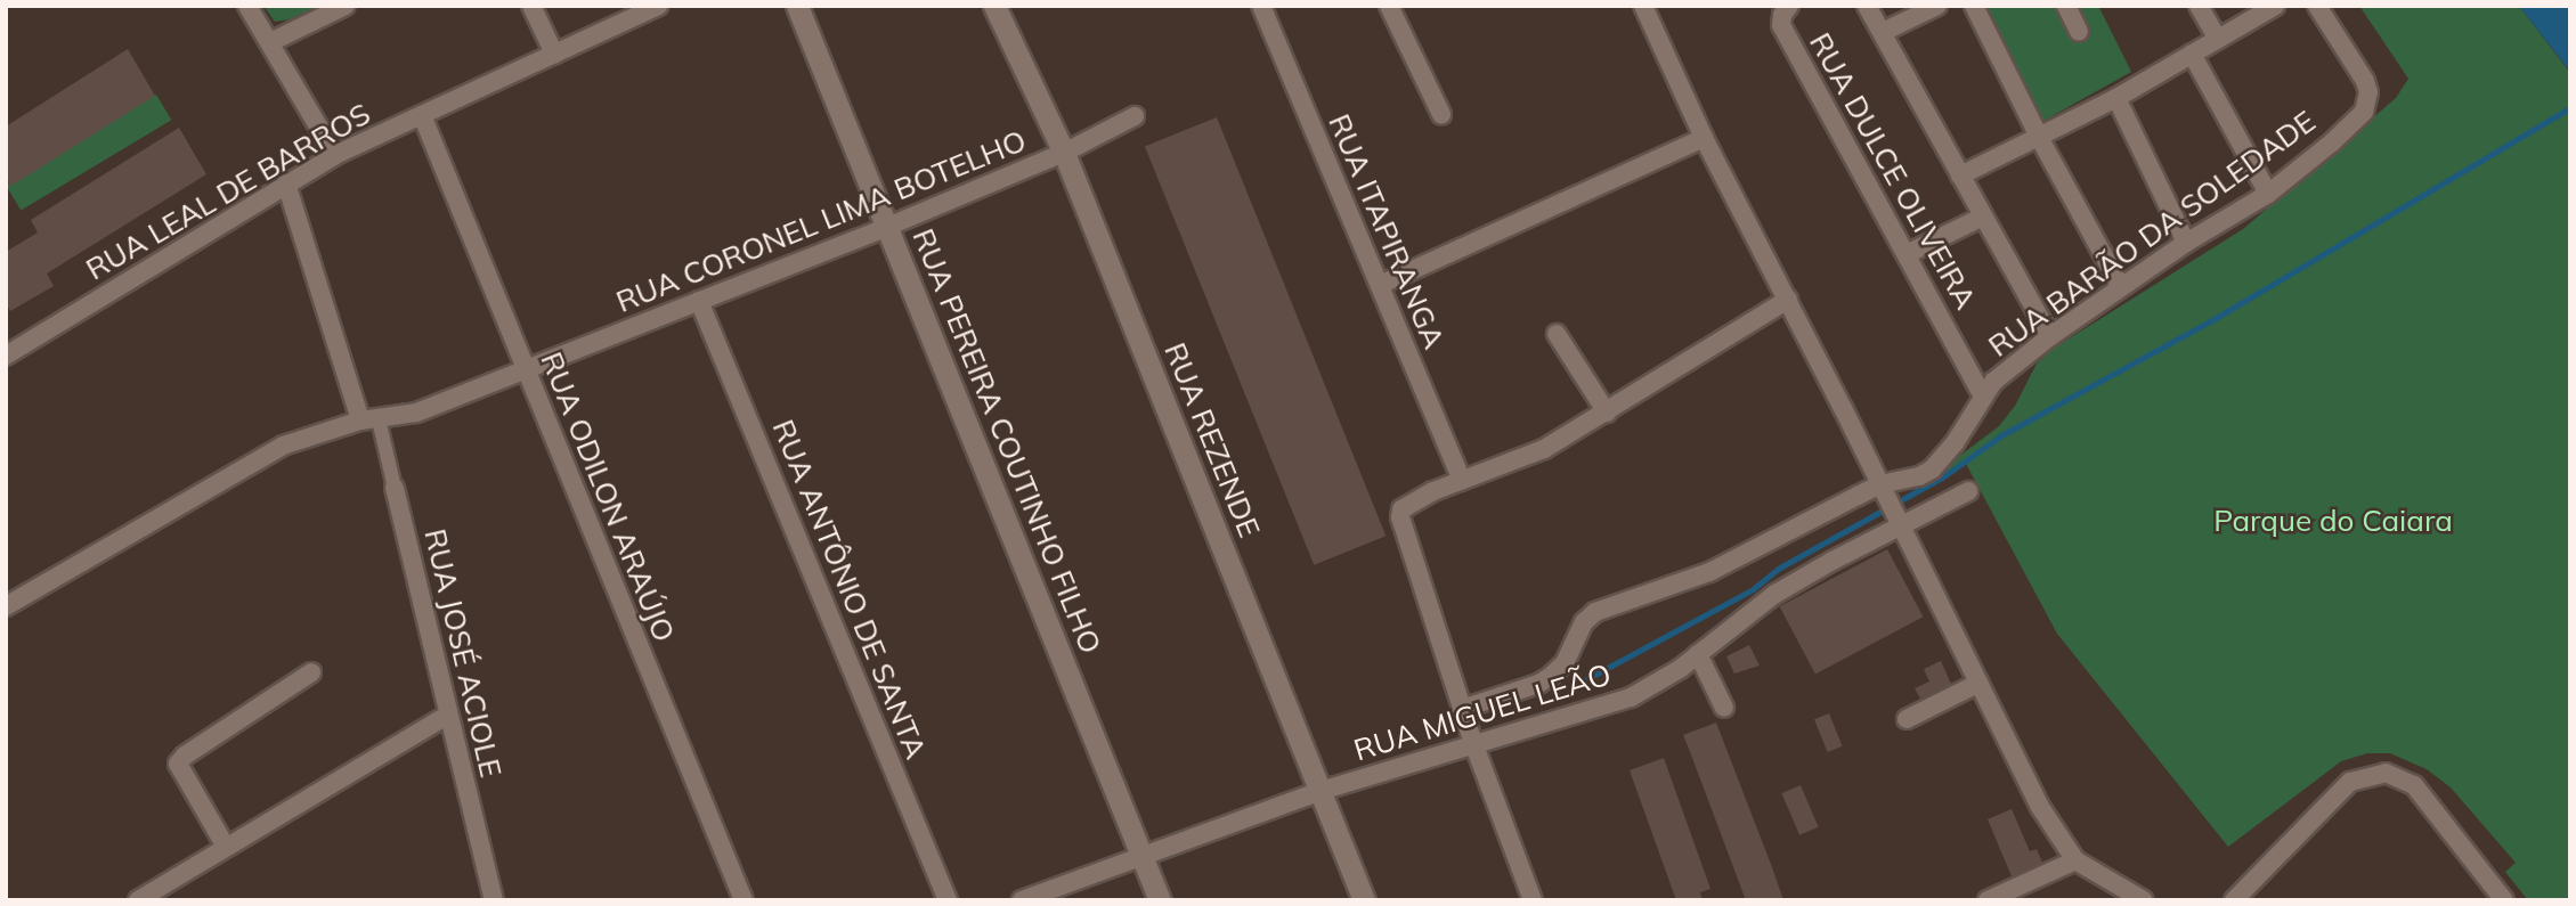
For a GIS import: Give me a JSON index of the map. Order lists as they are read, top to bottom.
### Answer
{
  "streets": {
    "street": [
      "RUA DULCE OLIVEIRA",
      "RUA LEAL DE BARROS",
      "RUA CORONEL LIMA BOTELHO",
      "RUA ITAPIRANGA",
      "RUA BARÃO DA SOLEDADE",
      "RUA REZENDE",
      "RUA PEREIRA COUTINHO FILHO",
      "RUA ODILON ARAÚJO",
      "RUA ANTÔNIO DE SANTA",
      "RUA JOSÉ ACIOLE",
      "RUA MIGUEL LEÃO"
    ]
  },
  "crossings": [
    ["RUA DULCE OLIVEIRA", "RUA BARÃO DA SOLEDADE"],
    ["RUA LEAL DE BARROS", "RUA ODILON ARAÚJO"],
    ["RUA LEAL DE BARROS", "RUA JOSÉ ACIOLE"],
    ["RUA CORONEL LIMA BOTELHO", "RUA REZENDE"],
    ["RUA CORONEL LIMA BOTELHO", "RUA PEREIRA COUTINHO FILHO"],
    ["RUA CORONEL LIMA BOTELHO", "RUA ODILON ARAÚJO"],
    ["RUA CORONEL LIMA BOTELHO", "RUA ANTÔNIO DE SANTA"],
    ["RUA CORONEL LIMA BOTELHO", "RUA JOSÉ ACIOLE"],
    ["RUA REZENDE", "RUA MIGUEL LEÃO"],
    ["RUA PEREIRA COUTINHO FILHO", "RUA MIGUEL LEÃO"]
  ],
  "parks": ["Parque do Caiara"]
}
